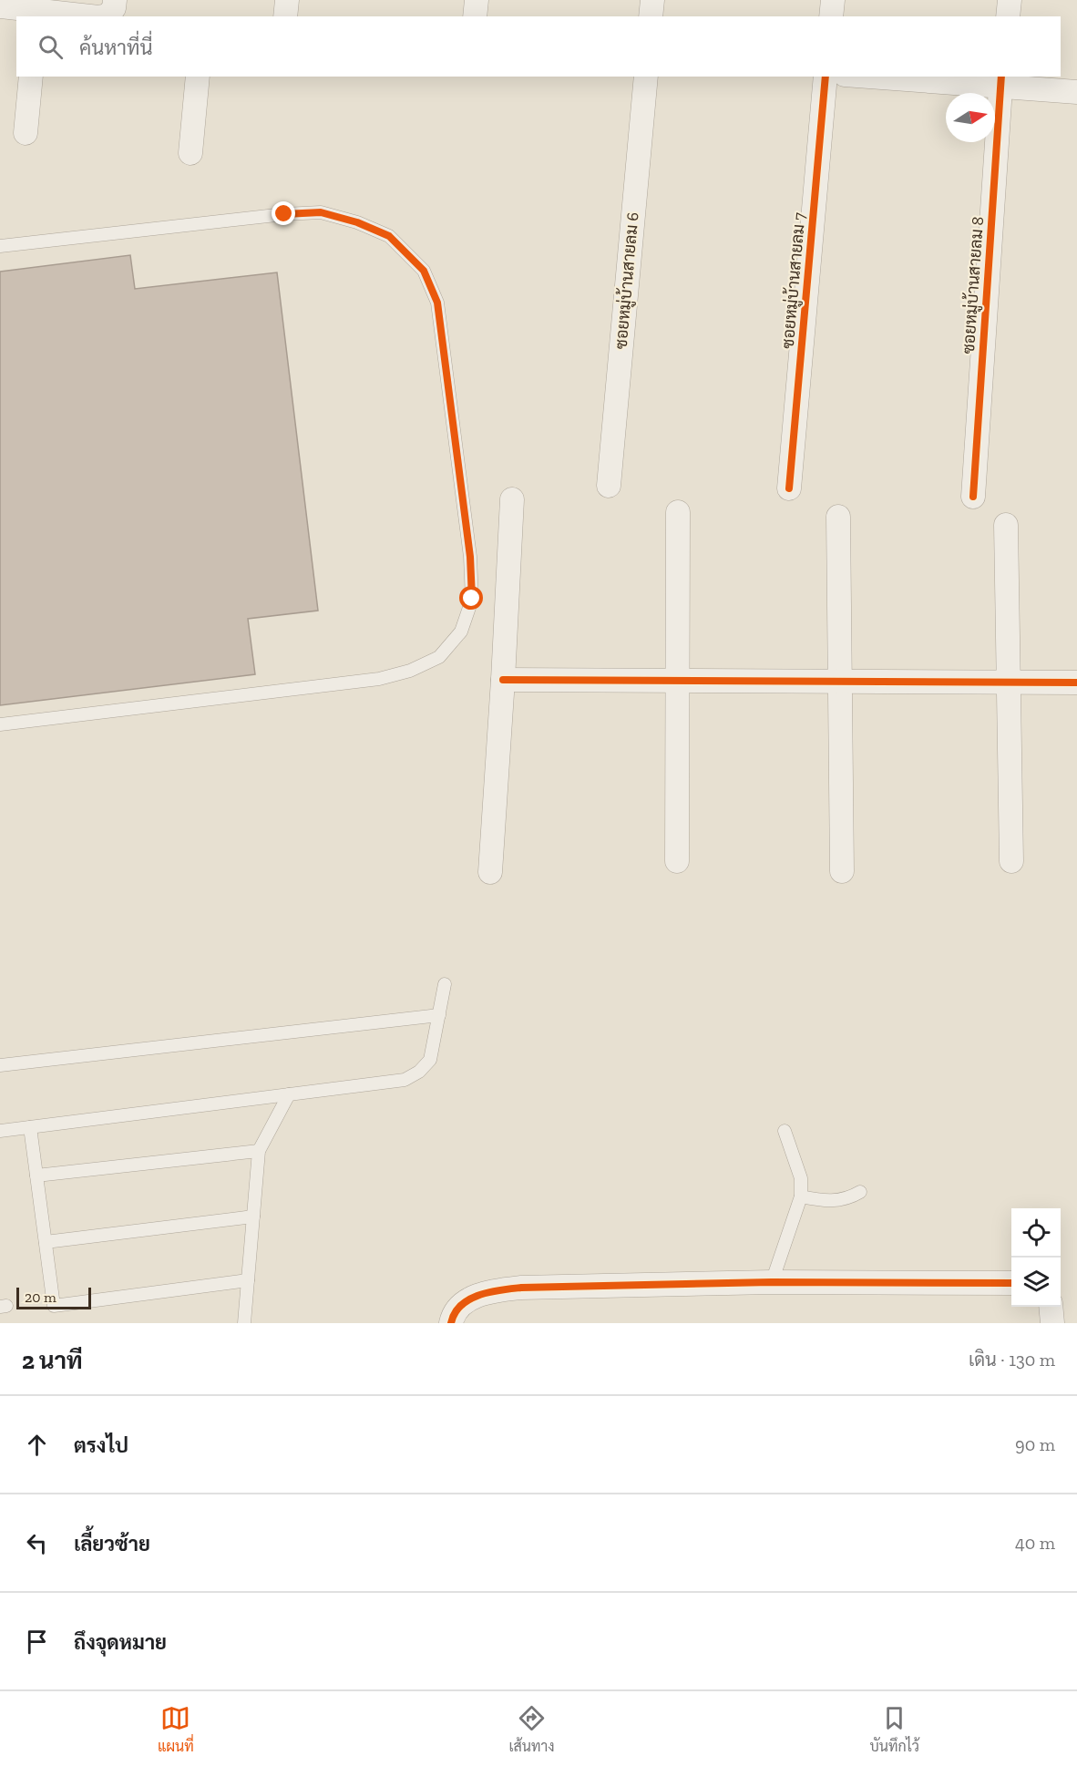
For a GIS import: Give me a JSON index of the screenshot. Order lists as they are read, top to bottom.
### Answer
{
  "streets": {
    "street": ["ซอยหมู่บ้านสายลม 6", "ซอยหมู่บ้านสายลม 7", "ซอยหมู่บ้านสายลม 8"]
  },
  "scale_bar": "20 m",
  "north": "right",
  "page": {
    "search": "ค้นหาที่นี่",
    "scale": "20 m",
    "heading": ["2 นาที", "เดิน · 130 m"],
    "list": [
      ["ตรงไป", "90 m"],
      ["เลี้ยวซ้าย", "40 m"],
      "ถึงจุดหมาย"
    ],
    "nav": ["แผนที่", "เส้นทาง", "บันทึกไว้"]
  }
}
